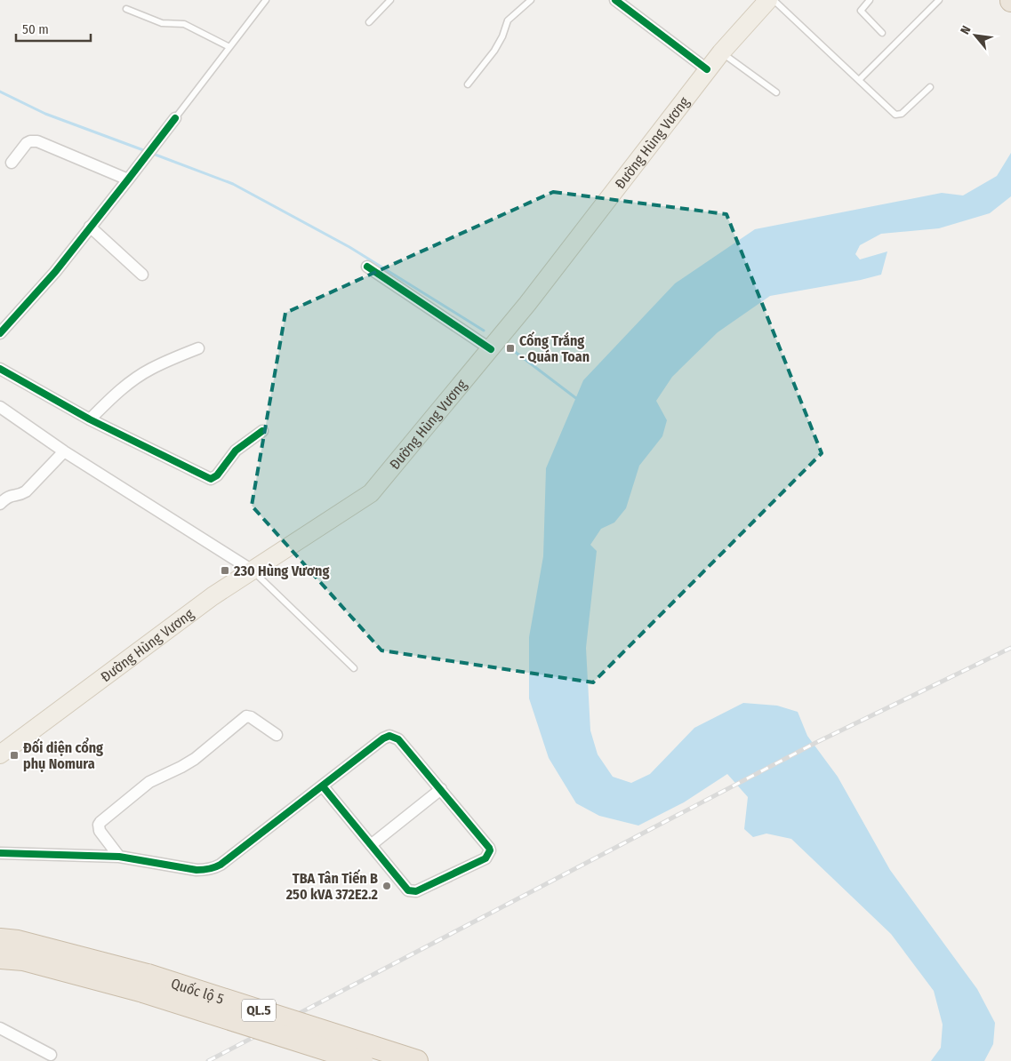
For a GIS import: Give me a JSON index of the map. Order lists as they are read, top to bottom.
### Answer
{
  "streets": {
    "highway": ["Quốc lộ 5", "QL.5"],
    "main road": ["Đường Hùng Vương"]
  },
  "places": {
    "transit": ["Cống Trắng - Quán Toan", "230 Hùng Vương", "Đối diện cổng phụ Nomura"],
    "other": ["TBA Tân Tiến B 250 kVA 372E2.2"]
  },
  "scale_bar": "50 m",
  "north": "top left"
}
